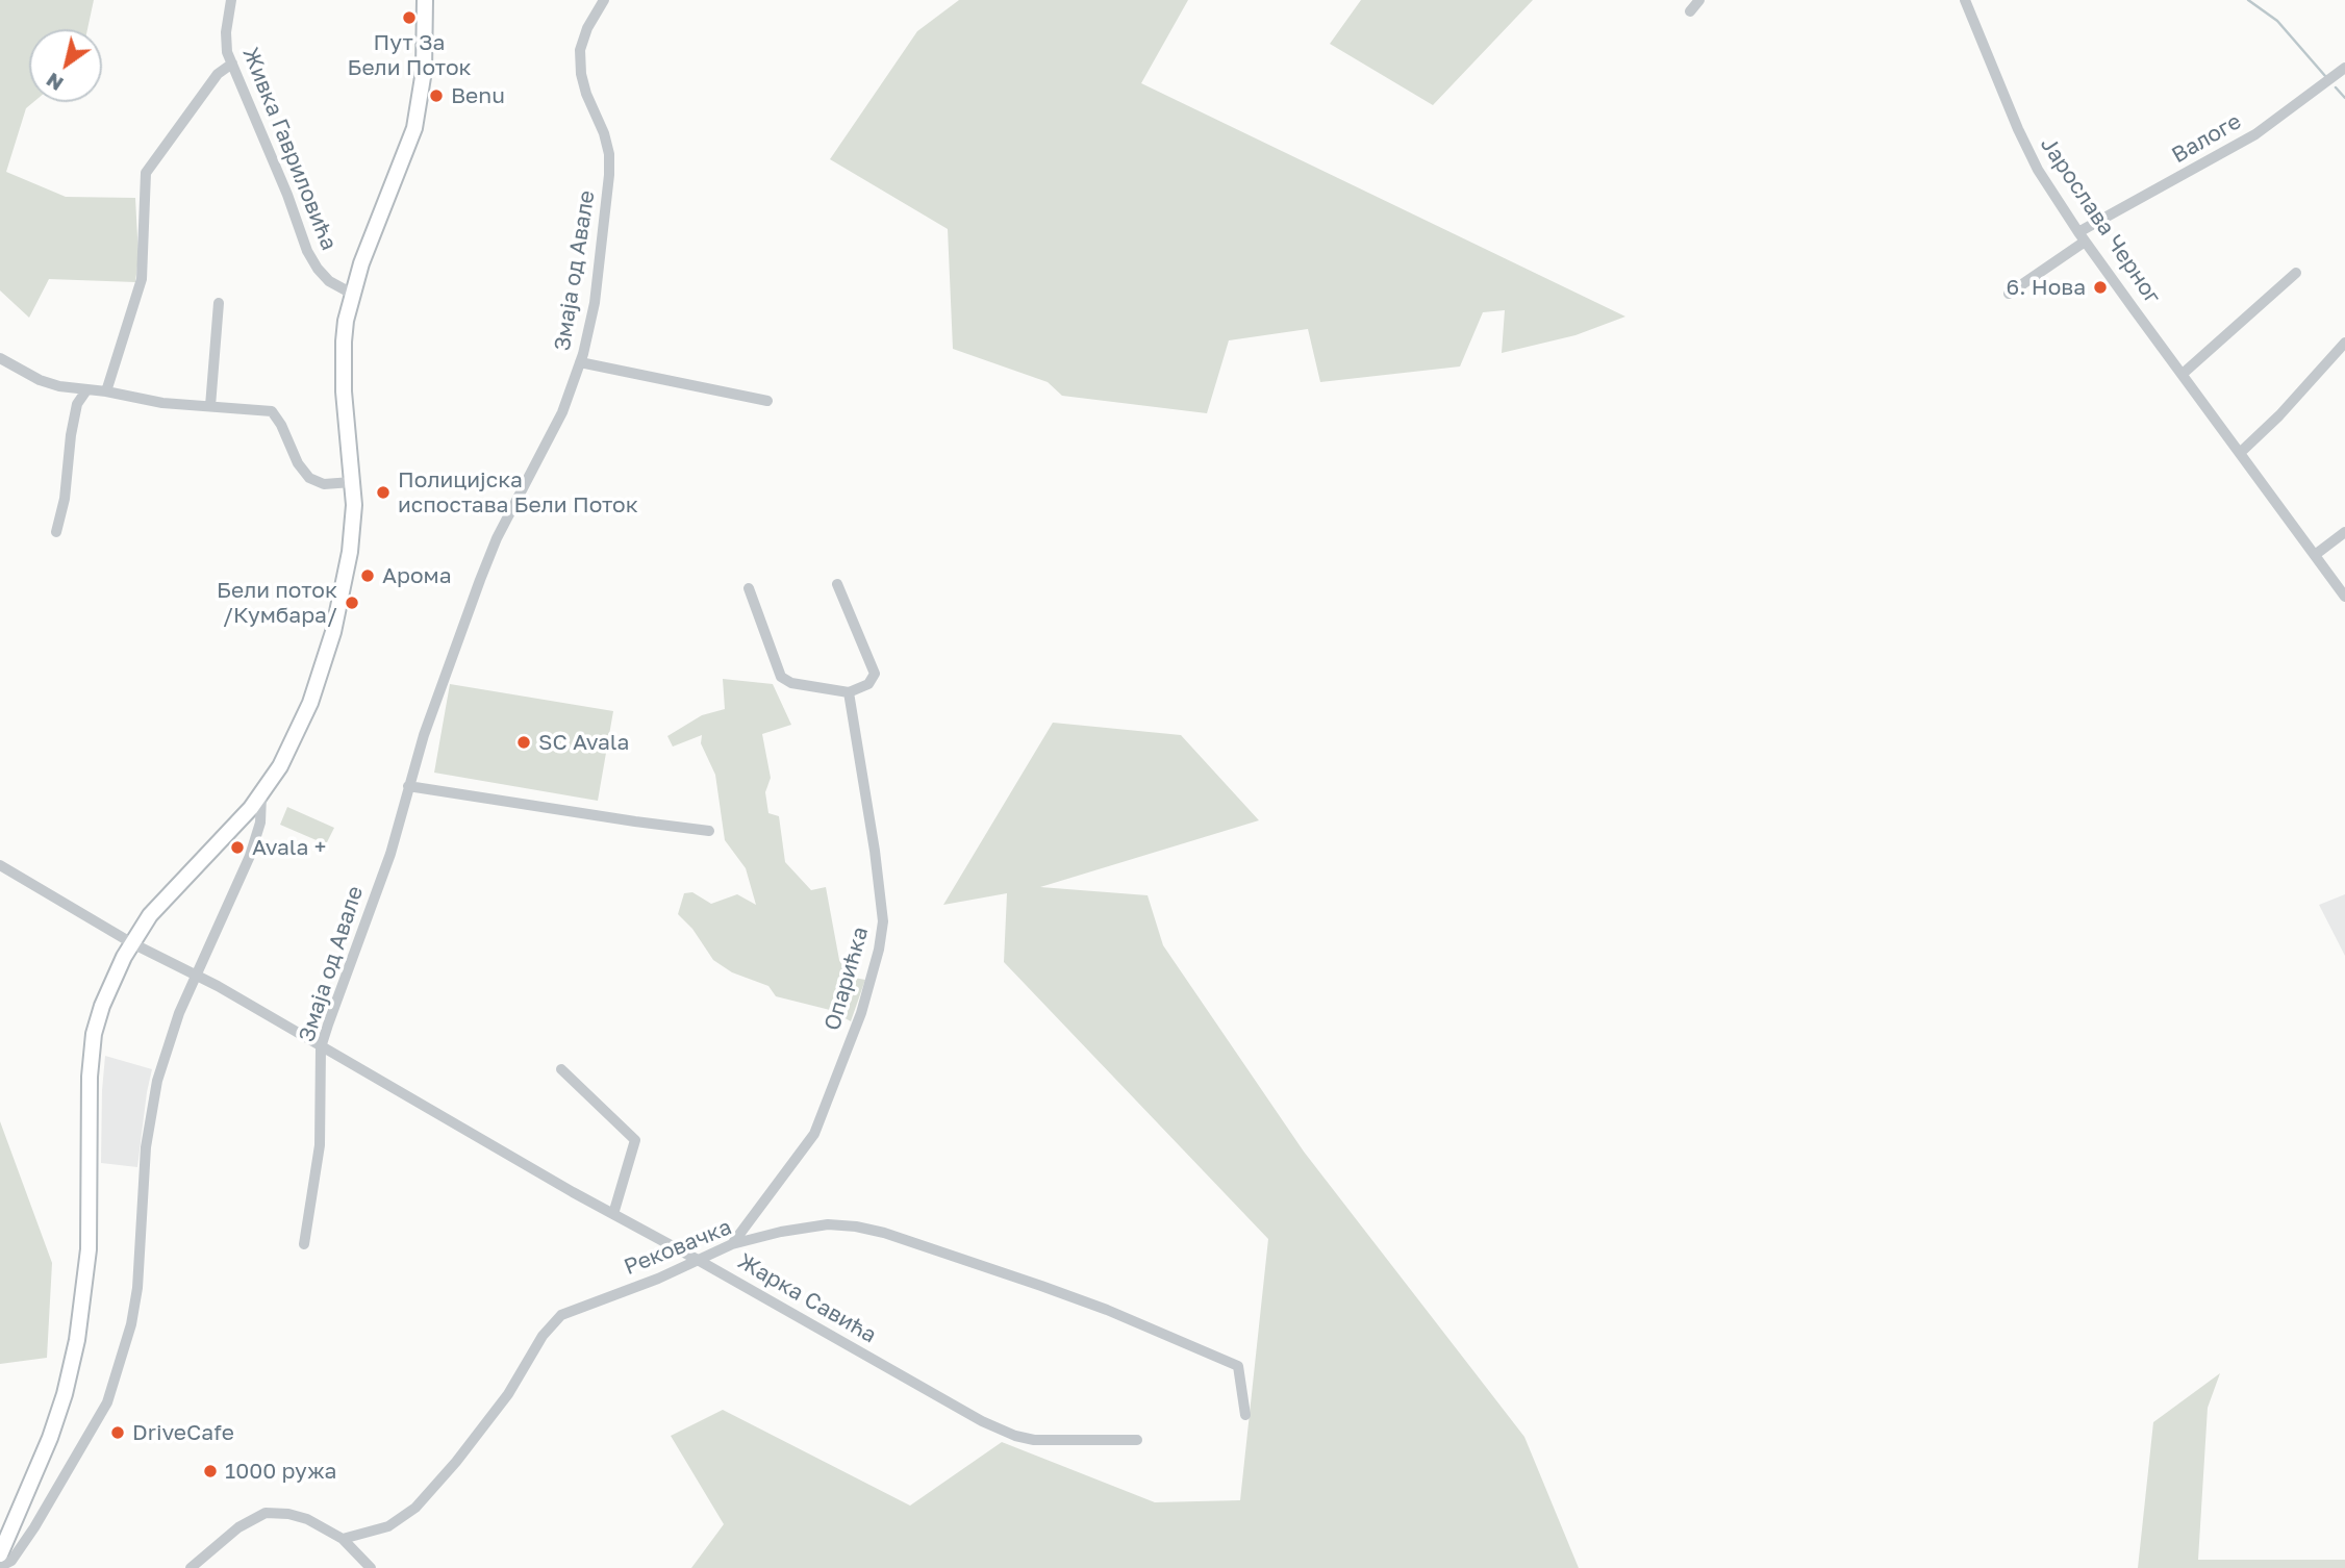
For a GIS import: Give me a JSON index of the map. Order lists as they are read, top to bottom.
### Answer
{
  "streets": {
    "street": [
      "Валоге",
      "Живка Гавриловића",
      "Јарослава Черног",
      "Змаја од Авале",
      "Опарићка",
      "Рековачка",
      "Жарка Савића"
    ]
  },
  "crossings": [
    ["Валоге", "Јарослава Черног"],
    ["Змаја од Авале", "Жарка Савића"],
    ["Опарићка", "Рековачка"],
    ["Рековачка", "Жарка Савића"]
  ],
  "places": [
    "Пут За Бели Поток",
    "Benu",
    "6. Нова",
    "Полицијска испостава Бели Поток",
    "Арома",
    "Бели поток /Кумбара/",
    "SC Avala",
    "Avala +",
    "DriveCafe",
    "1000 ружа"
  ],
  "north": "bottom left"
}
